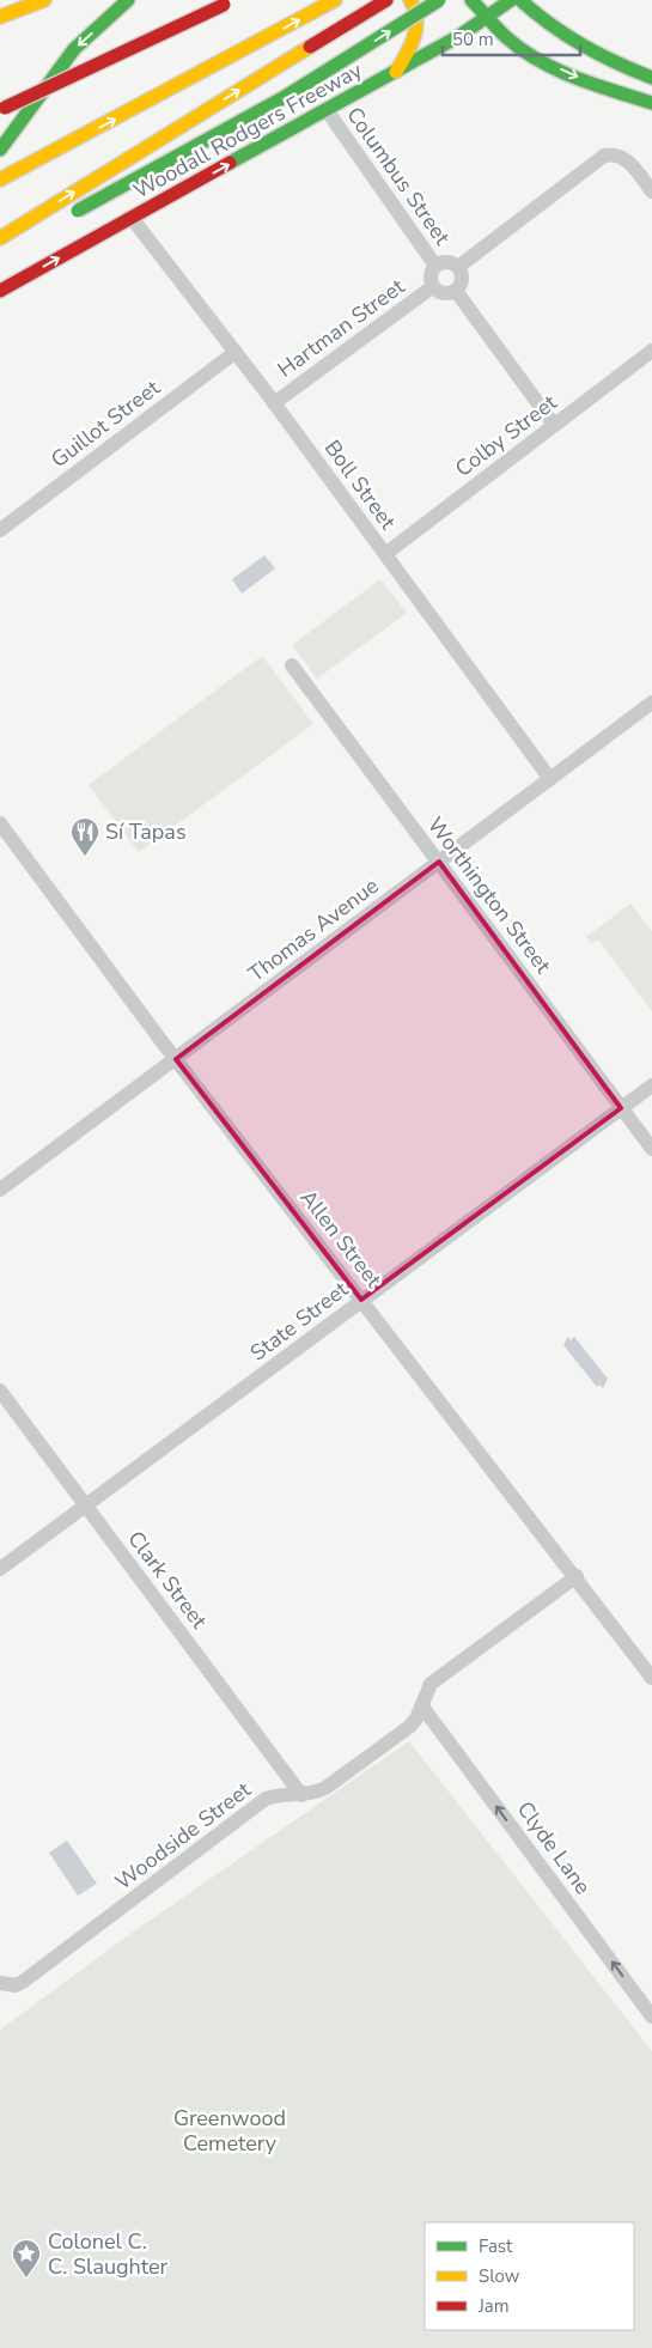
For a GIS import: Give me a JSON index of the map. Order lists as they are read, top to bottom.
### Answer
{
  "streets": {
    "main road": ["Woodall Rodgers Freeway"],
    "street": [
      "Columbus Street",
      "Hartman Street",
      "Guillot Street",
      "Colby Street",
      "Boll Street",
      "Worthington Street",
      "Thomas Avenue",
      "Allen Street",
      "State Street",
      "Clark Street",
      "Woodside Street",
      "Clyde Lane"
    ]
  },
  "crossings": [
    ["Woodall Rodgers Freeway", "Columbus Street"],
    ["Woodall Rodgers Freeway", "Boll Street"],
    ["Columbus Street", "Hartman Street"],
    ["Hartman Street", "Boll Street"],
    ["Guillot Street", "Boll Street"],
    ["Colby Street", "Boll Street"],
    ["Boll Street", "Thomas Avenue"],
    ["Worthington Street", "Thomas Avenue"],
    ["Worthington Street", "State Street"],
    ["Thomas Avenue", "Allen Street"],
    ["Allen Street", "State Street"],
    ["Allen Street", "Woodside Street"],
    ["State Street", "Clark Street"],
    ["Clark Street", "Woodside Street"],
    ["Woodside Street", "Clyde Lane"]
  ],
  "one_way": ["Clyde Lane"],
  "parks": ["Greenwood Cemetery"],
  "places": {
    "restaurant": ["Sí Tapas"],
    "place": ["Colonel C. C. Slaughter"]
  },
  "legend": ["Fast", "Slow", "Jam"],
  "scale_bar": "50 m"
}
